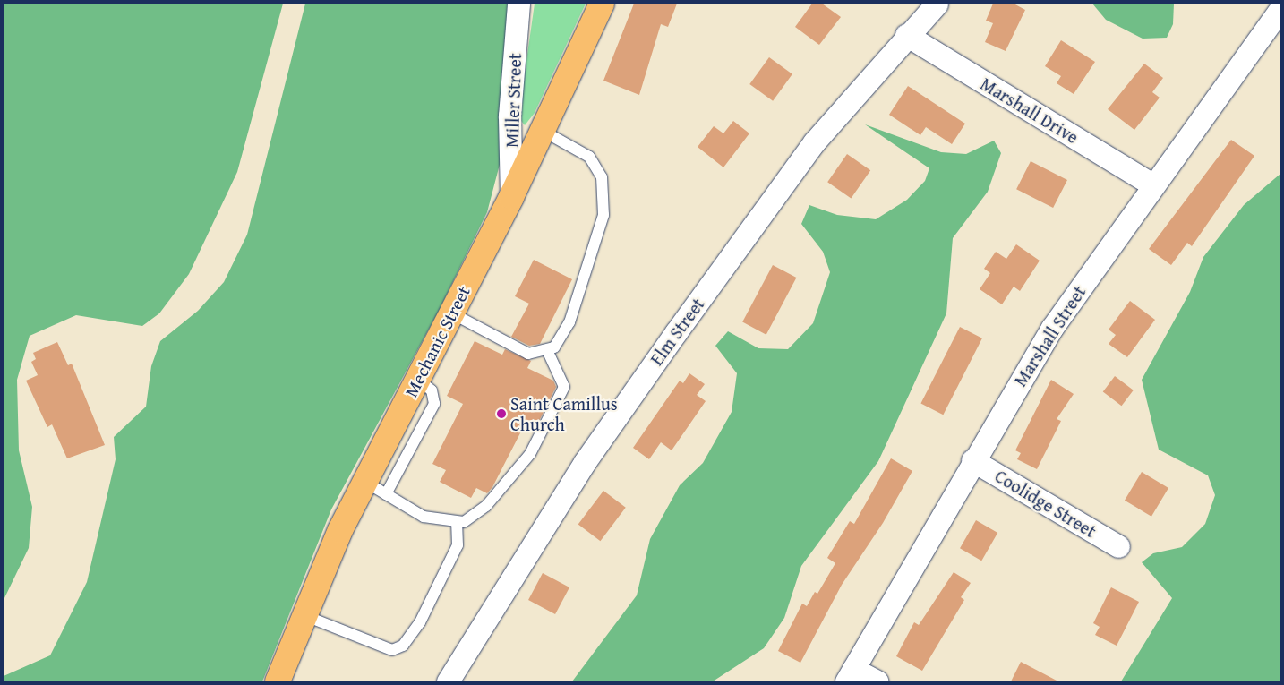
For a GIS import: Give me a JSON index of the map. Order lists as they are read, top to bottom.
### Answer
{
  "streets": {
    "main road": ["Mechanic Street"],
    "street": [
      "Miller Street",
      "Marshall Drive",
      "Elm Street",
      "Marshall Street",
      "Coolidge Street"
    ]
  },
  "crossings": [
    ["Miller Street", "Mechanic Street"],
    ["Marshall Drive", "Elm Street"],
    ["Marshall Drive", "Marshall Street"],
    ["Marshall Street", "Coolidge Street"]
  ],
  "places": ["Saint Camillus Church"]
}
